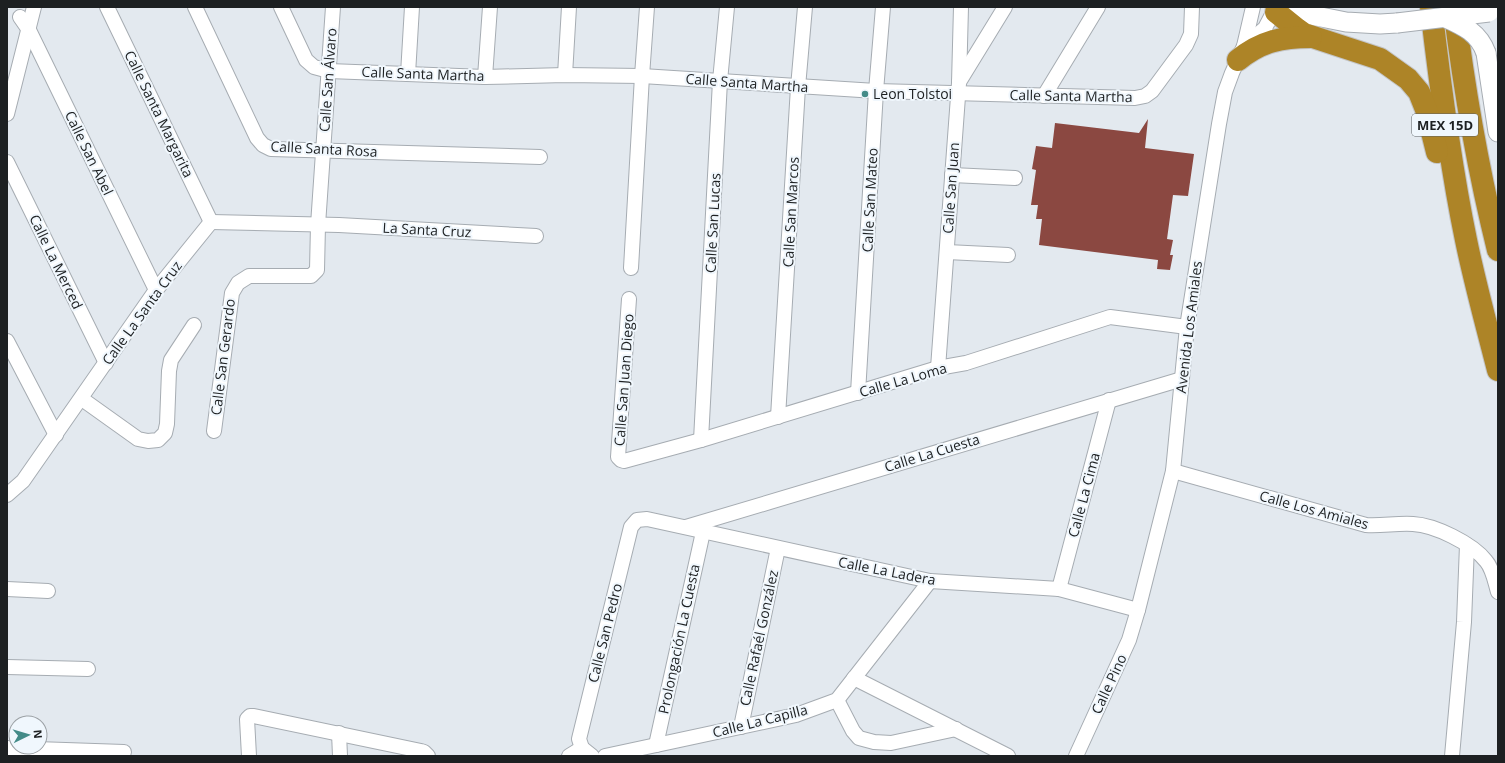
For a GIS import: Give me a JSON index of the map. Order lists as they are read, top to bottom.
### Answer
{
  "streets": {
    "highway": ["MEX 15D"],
    "street": [
      "Calle Santa Martha",
      "Calle San Álvaro",
      "Calle Santa Margarita",
      "Calle Santa Rosa",
      "Calle San Abel",
      "Calle San Juan",
      "Calle San Mateo",
      "Calle San Marcos",
      "Calle San Lucas",
      "La Santa Cruz",
      "Calle La Merced",
      "Calle La Santa Cruz",
      "Avenida Los Amiales",
      "Calle San Gerardo",
      "Calle San Juan Diego",
      "Calle La Loma",
      "Calle La Cuesta",
      "Calle La Cima",
      "Calle Los Amiales",
      "Calle La Ladera",
      "Calle San Pedro",
      "Calle Rafaél González",
      "Prolongación La Cuesta",
      "Calle Pino",
      "Calle La Capilla"
    ]
  },
  "crossings": [
    ["Calle Santa Martha", "Calle San Álvaro"],
    ["Calle Santa Martha", "Calle San Juan"],
    ["Calle Santa Martha", "Calle San Mateo"],
    ["Calle Santa Martha", "Calle San Marcos"],
    ["Calle Santa Martha", "Calle San Lucas"],
    ["Calle San Álvaro", "Calle Santa Rosa"],
    ["Calle San Álvaro", "La Santa Cruz"],
    ["Calle San Álvaro", "Calle San Gerardo"],
    ["Calle Santa Margarita", "Calle La Santa Cruz"],
    ["Calle San Abel", "Calle La Santa Cruz"],
    ["Calle San Juan", "Calle La Loma"],
    ["Calle San Mateo", "Calle La Loma"],
    ["Calle San Marcos", "Calle La Loma"],
    ["Calle San Lucas", "Calle La Loma"],
    ["Calle La Merced", "Calle La Santa Cruz"],
    ["Avenida Los Amiales", "Calle La Loma"],
    ["Avenida Los Amiales", "Calle La Cuesta"],
    ["Avenida Los Amiales", "Calle Los Amiales"],
    ["Avenida Los Amiales", "Calle La Ladera"],
    ["Avenida Los Amiales", "Calle Pino"],
    ["Calle San Juan Diego", "Calle La Loma"],
    ["Calle La Cuesta", "Calle La Cima"],
    ["Calle La Cuesta", "Calle La Ladera"],
    ["Calle La Cima", "Calle La Ladera"],
    ["Calle La Ladera", "Calle San Pedro"],
    ["Calle La Ladera", "Calle Rafaél González"],
    ["Calle La Ladera", "Prolongación La Cuesta"],
    ["Calle La Ladera", "Calle Pino"],
    ["Calle Rafaél González", "Calle La Capilla"],
    ["Prolongación La Cuesta", "Calle La Capilla"]
  ],
  "places": ["Leon Tolstoi"],
  "north": "right"
}
